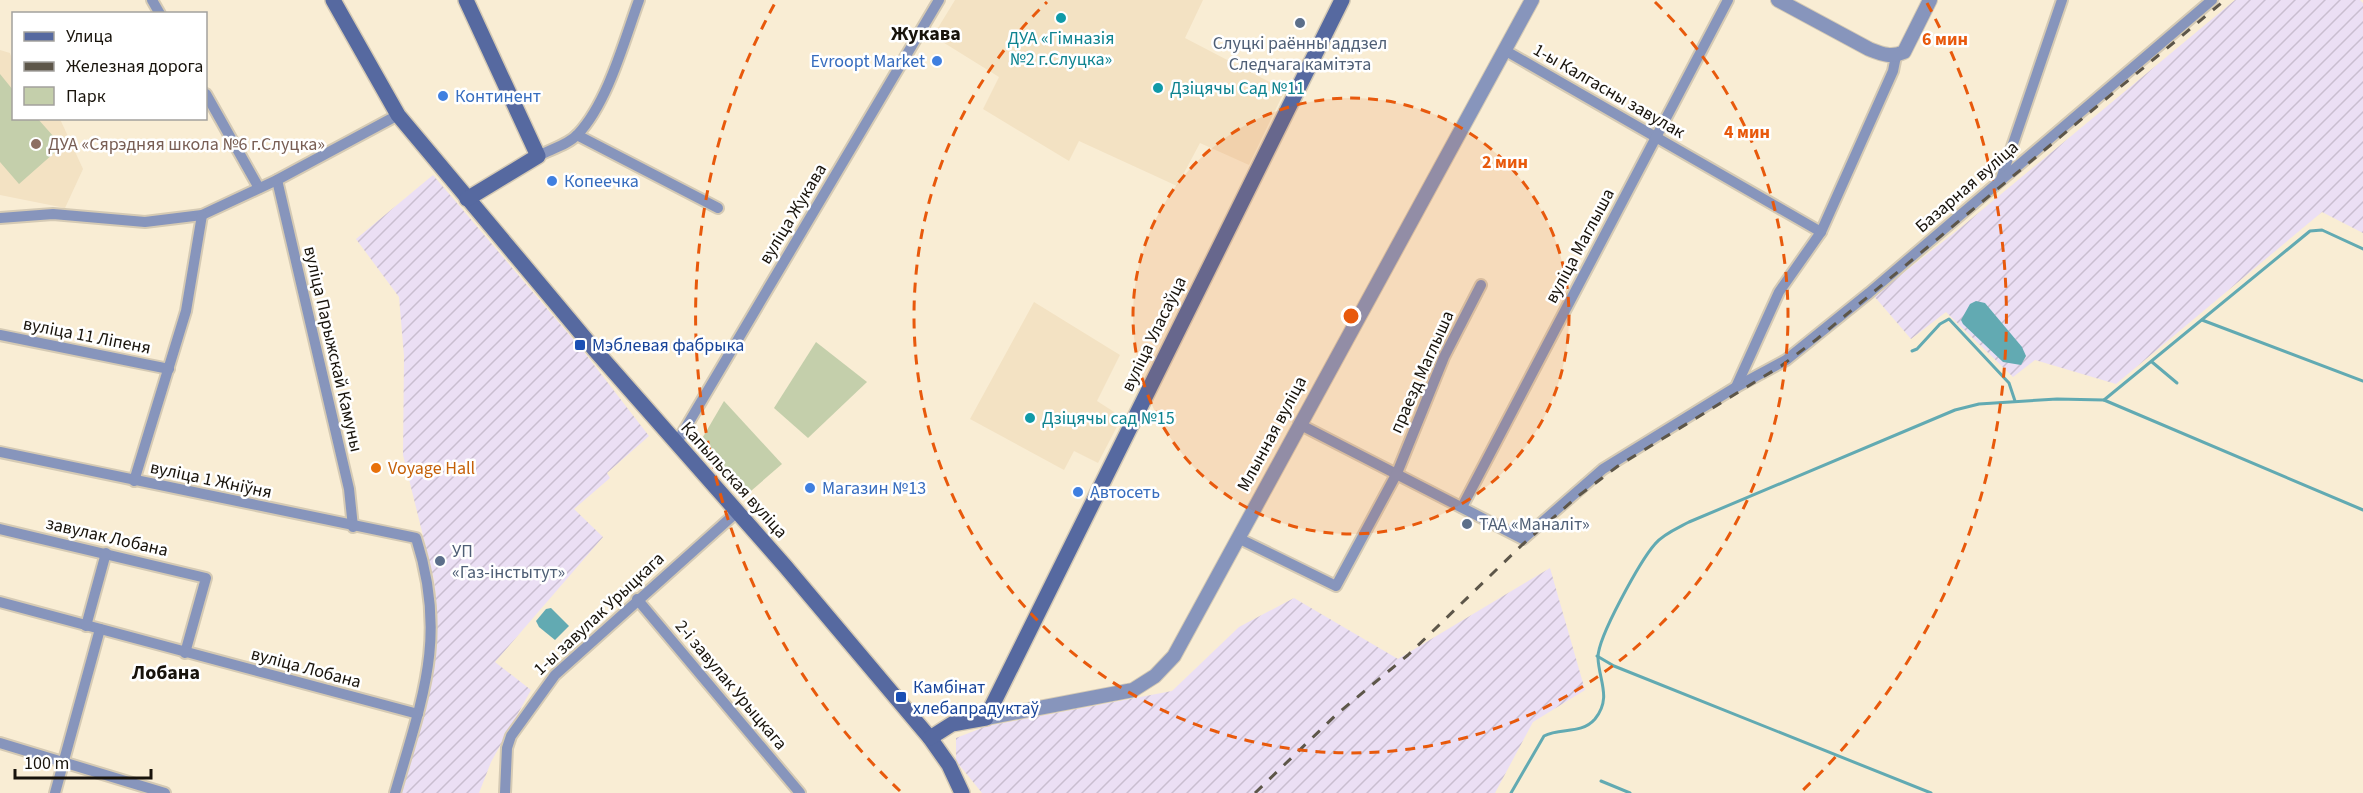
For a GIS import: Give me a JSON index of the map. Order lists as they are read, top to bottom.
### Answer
{
  "streets": {
    "main road": ["вуліца Уласаўца", "Млынная вуліца", "Капыльская вуліца"],
    "street": [
      "1-ы Калгасны завулак",
      "Базарная вуліца",
      "вуліца Жукава",
      "вуліца Маглыша",
      "вуліца 11 Ліпеня",
      "вуліца Парыжскай Камуны",
      "праезд Маглыша",
      "вуліца 1 Жніўня",
      "завулак Лобана",
      "1-ы завулак Урыцкага",
      "вуліца Лобана",
      "2-і завулак Урыцкага"
    ]
  },
  "crossings": [
    ["1-ы Калгасны завулак", "вуліца Маглыша"],
    ["1-ы Калгасны завулак", "Млынная вуліца"],
    ["Базарная вуліца", "вуліца Маглыша"],
    ["вуліца Жукава", "Капыльская вуліца"],
    ["вуліца Уласаўца", "Млынная вуліца"],
    ["вуліца 11 Ліпеня", "вуліца 1 Жніўня"],
    ["вуліца Парыжскай Камуны", "вуліца 1 Жніўня"],
    ["праезд Маглыша", "Млынная вуліца"],
    ["Млынная вуліца", "Капыльская вуліца"],
    ["вуліца 1 Жніўня", "вуліца Лобана"],
    ["Капыльская вуліца", "1-ы завулак Урыцкага"],
    ["завулак Лобана", "вуліца Лобана"],
    ["1-ы завулак Урыцкага", "2-і завулак Урыцкага"]
  ],
  "districts": ["Жукава", "Лобана"],
  "places": {
    "other": [
      "ДУА «Гімназія №2 г.Слуцка»",
      "Слуцкі раённы аддзел Следчага камітэта",
      "Evroopt Market",
      "Дзіцячы Сад №11",
      "Континент",
      "ДУА «Сярэдняя школа №6 г.Слуцка»",
      "Копеечка",
      "Дзіцячы сад №15",
      "Voyage Hall",
      "Магазин №13",
      "Автосеть",
      "ТАА «Маналіт»",
      "УП «Газ-інстытут»"
    ],
    "transit": ["Мэблевая фабрыка", "Камбінат хлебапрадуктаў"]
  },
  "legend": ["Улица", "Железная дорога", "Парк"],
  "scale_bar": "100 m",
  "rings": ["6 мин", "4 мин", "2 мин"]
}
